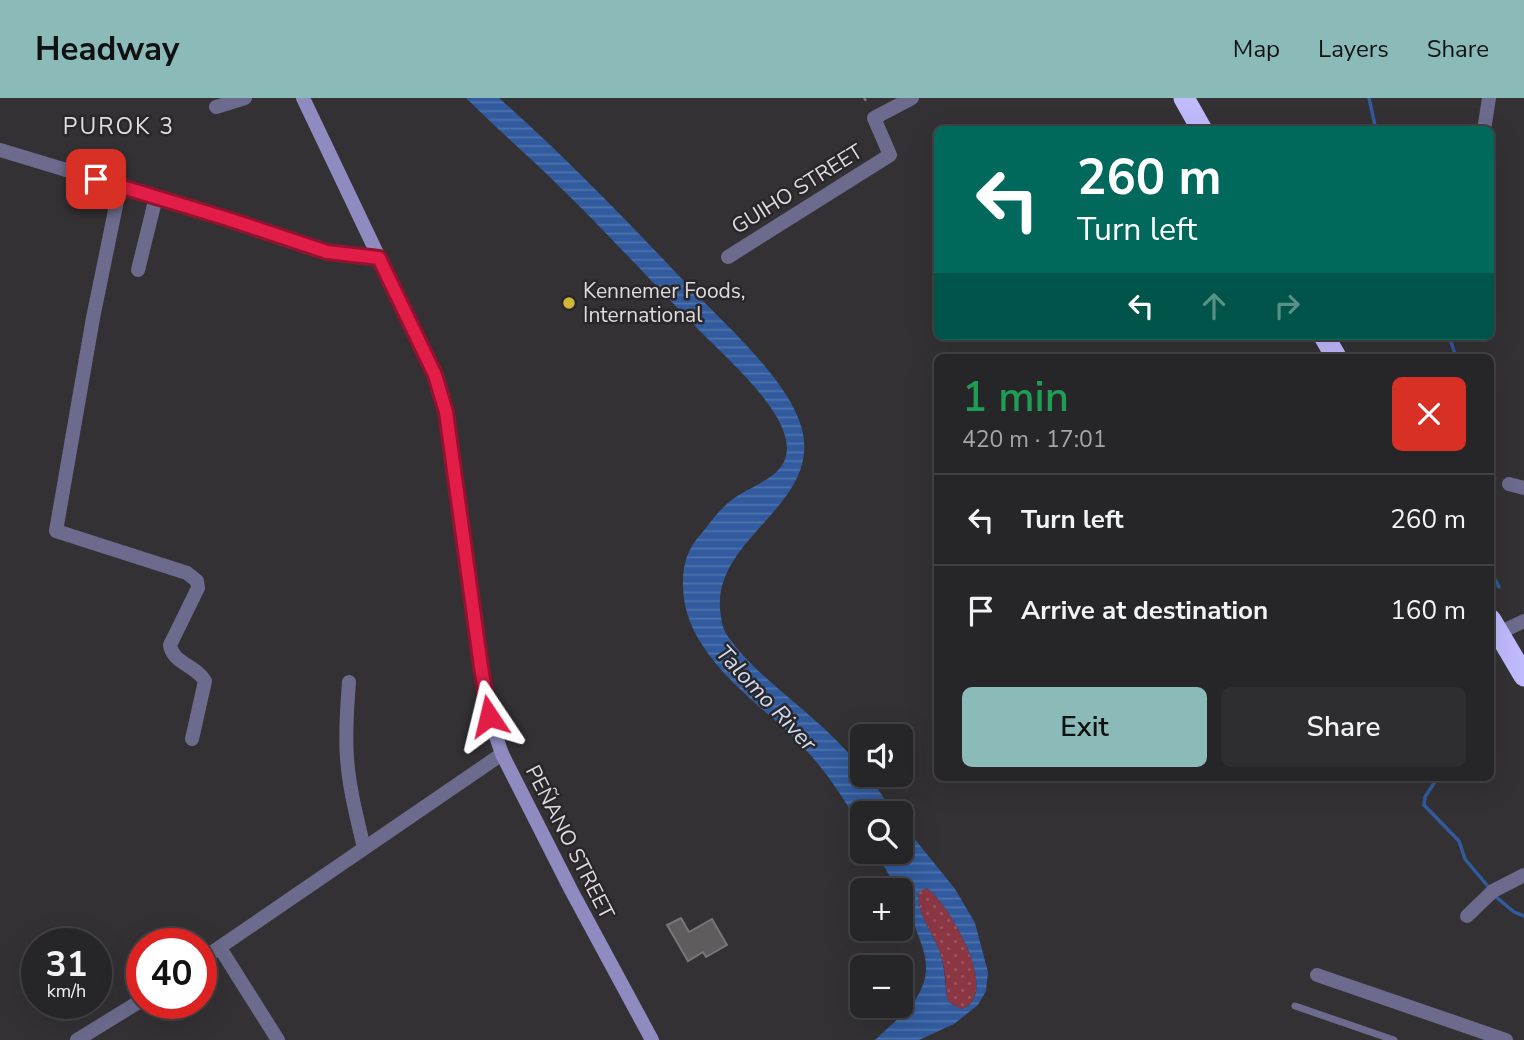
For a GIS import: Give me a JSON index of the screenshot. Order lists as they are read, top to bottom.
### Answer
{
  "streets": {
    "street": ["GUIHO STREET", "PEÑANO STREET"]
  },
  "districts": ["PUROK 3"],
  "water": ["Talomo River"],
  "places": ["Kennemer Foods, International"],
  "page": {
    "header": "Headway",
    "nav": ["Map", "Layers", "Share"],
    "turn": ["260 m", "Turn left"],
    "heading": ["1 min", "420 m · 17:01"],
    "list": [
      {
        "name": "Turn left",
        "value": "260 m"
      },
      {
        "name": "Arrive at destination",
        "value": "160 m"
      }
    ],
    "buttons": ["Exit", "Share"],
    "map_buttons": ["+", "−"],
    "speed": "31 km/h",
    "limit": "40"
  }
}
